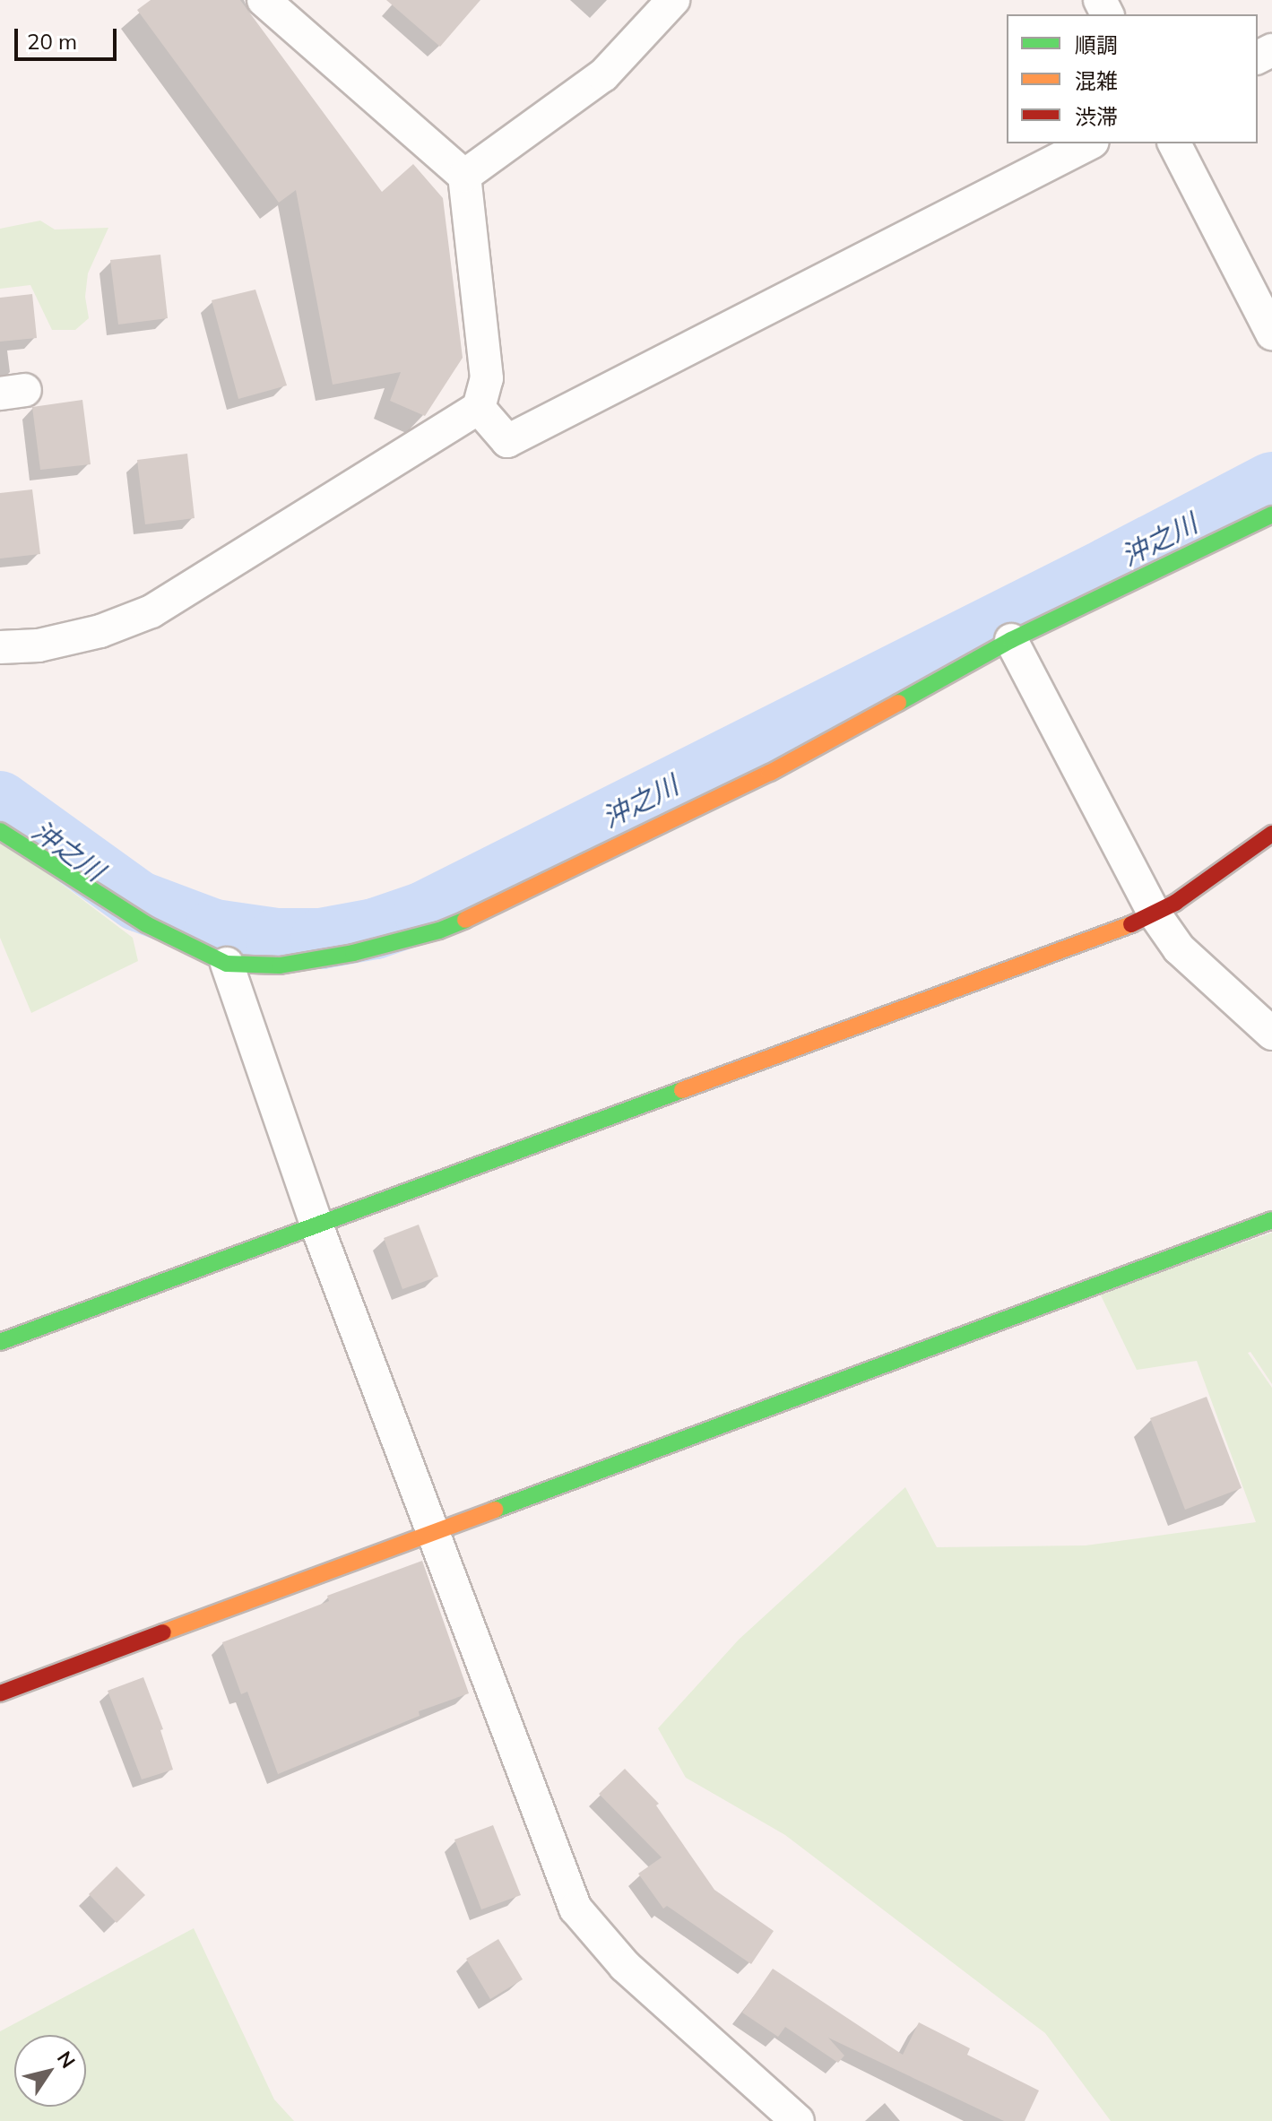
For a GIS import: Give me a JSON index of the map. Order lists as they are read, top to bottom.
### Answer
{
  "water": ["沖之川"],
  "legend": ["順調", "混雑", "渋滞"],
  "scale_bar": "20 m",
  "north": "top right"
}
